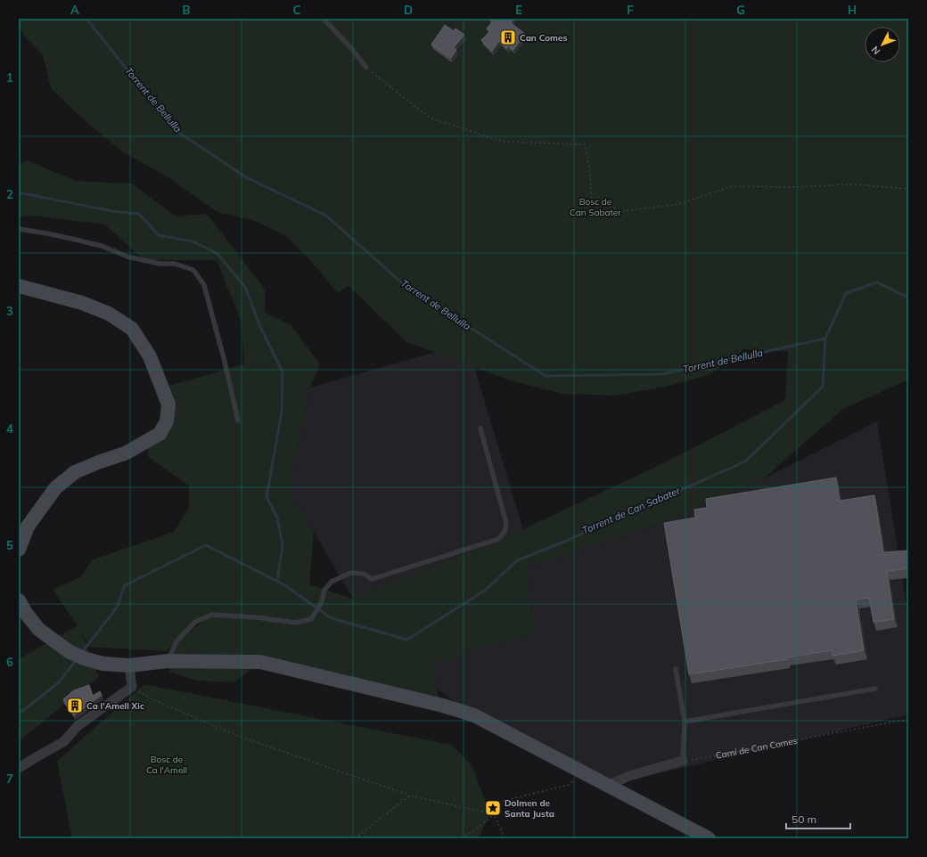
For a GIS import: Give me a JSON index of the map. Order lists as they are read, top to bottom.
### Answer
{
  "streets": {
    "path": ["Camí de Can Comes"]
  },
  "water": ["Torrent de Bellulla", "Torrent de Can Sabater"],
  "parks": ["Bosc de Can Sabater", "Bosc de Ca l'Amell"],
  "places": {
    "building": ["Can Comes", "Ca l'Amell Xic"],
    "place": ["Dolmen de Santa Justa"]
  },
  "scale_bar": "50 m",
  "north": "bottom left",
  "grid": {
    "columns": [
      "A",
      "B",
      "C",
      "D",
      "E",
      "F",
      "G",
      "H"
    ],
    "rows": [
      "1",
      "2",
      "3",
      "4",
      "5",
      "6",
      "7"
    ]
  }
}
